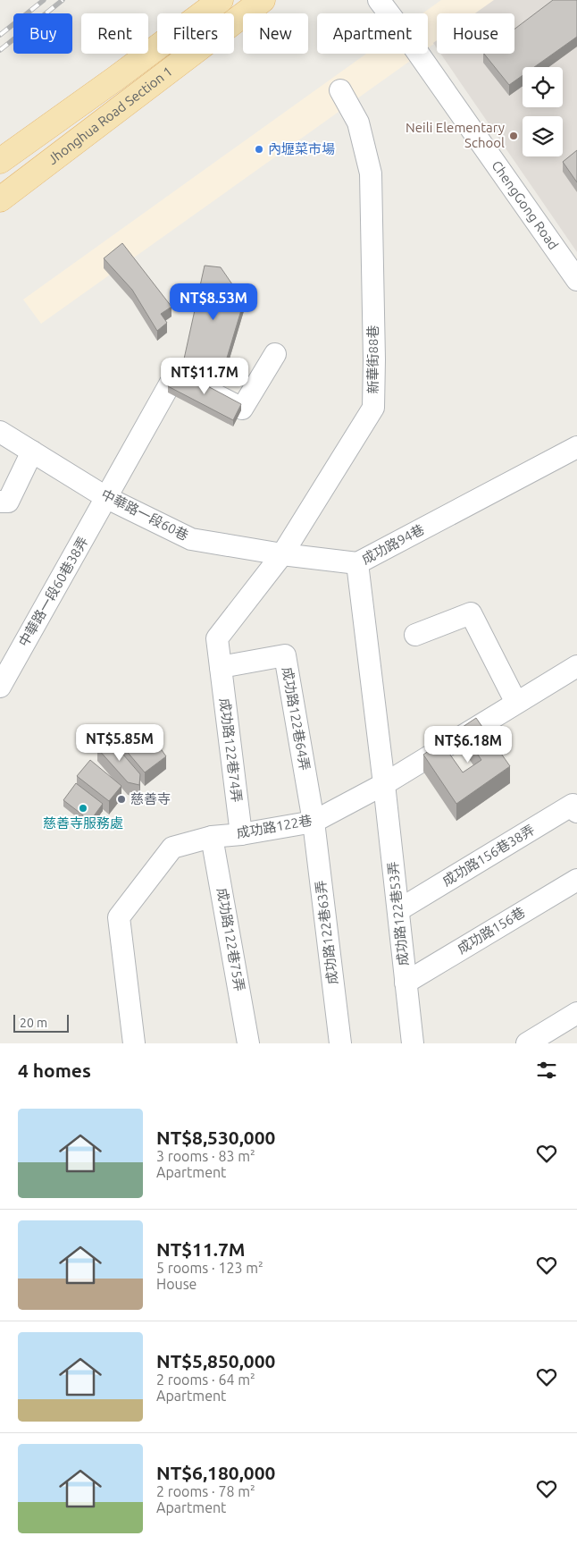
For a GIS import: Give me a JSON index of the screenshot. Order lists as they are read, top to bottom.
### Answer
{
  "streets": {
    "main road": ["Jhonghua Road Section 1"],
    "street": [
      "ChengGong Road",
      "新華街88巷",
      "中華路一段60巷",
      "成功路94巷",
      "中華路一段60巷38弄",
      "成功路122巷64弄",
      "成功路122巷74弄",
      "成功路122巷",
      "成功路156巷38弄",
      "成功路122巷53弄",
      "成功路156巷",
      "成功路122巷63弄",
      "成功路122巷75弄"
    ]
  },
  "crossings": [
    ["新華街88巷", "中華路一段60巷"],
    ["新華街88巷", "成功路122巷64弄"],
    ["新華街88巷", "成功路122巷74弄"],
    ["中華路一段60巷", "成功路94巷"],
    ["中華路一段60巷", "中華路一段60巷38弄"],
    ["成功路94巷", "成功路122巷"],
    ["成功路94巷", "成功路122巷53弄"],
    ["成功路122巷64弄", "成功路122巷74弄"],
    ["成功路122巷64弄", "成功路122巷"],
    ["成功路122巷64弄", "成功路122巷63弄"],
    ["成功路122巷74弄", "成功路122巷"],
    ["成功路122巷", "成功路122巷53弄"],
    ["成功路122巷", "成功路122巷63弄"],
    ["成功路122巷", "成功路122巷75弄"],
    ["成功路156巷38弄", "成功路122巷53弄"],
    ["成功路122巷53弄", "成功路156巷"]
  ],
  "places": [
    "Neili Elementary School",
    "內壢菜市場",
    "慈善寺",
    "慈善寺服務處"
  ],
  "scale_bar": "20 m",
  "page": {
    "chip": [
      "Buy",
      "Rent",
      "Filters",
      "New",
      "Apartment",
      "House"
    ],
    "price": [
      "NT$8.53M",
      "NT$11.7M",
      "NT$5.85M",
      "NT$6.18M"
    ],
    "scale": "20 m",
    "heading": "4 homes",
    "list": [
      {
        "name": "NT$8,530,000",
        "note": "3 rooms · 83 m² · Apartment"
      },
      {
        "name": "NT$11.7M",
        "note": "5 rooms · 123 m² · House"
      },
      {
        "name": "NT$5,850,000",
        "note": "2 rooms · 64 m² · Apartment"
      },
      {
        "name": "NT$6,180,000",
        "note": "2 rooms · 78 m² · Apartment"
      }
    ]
  }
}
